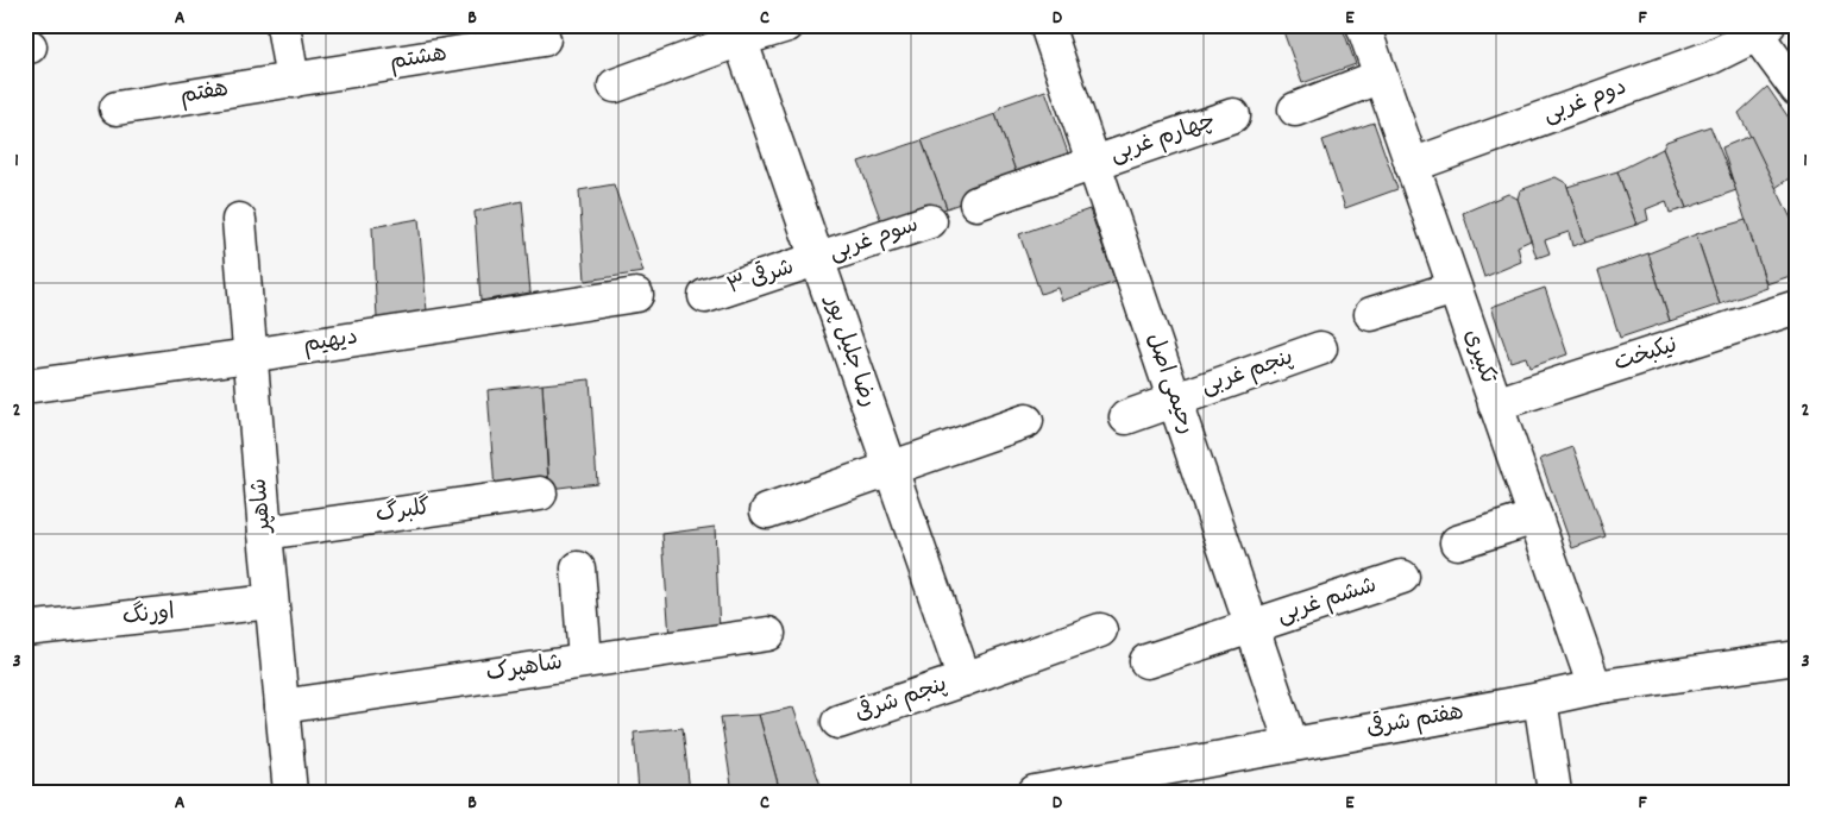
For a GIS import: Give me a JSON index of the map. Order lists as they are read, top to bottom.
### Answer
{
  "streets": {
    "street": [
      "هشتم",
      "هفتم",
      "دوم غربی",
      "چهارم غربی",
      "سوم غربی",
      "۳ شرقی",
      "دیهیم",
      "رضا جلیل پور",
      "نیکبخت",
      "تکبیری",
      "پنجم غربی",
      "رحیمی اصل",
      "شاهپر",
      "گلبرگ",
      "ششم غربی",
      "اورنگ",
      "شاهپرک",
      "پنجم شرقی",
      "هفتم شرقی"
    ]
  },
  "crossings": [
    ["هشتم", "هفتم"],
    ["دوم غربی", "تکبیری"],
    ["چهارم غربی", "رحیمی اصل"],
    ["سوم غربی", "۳ شرقی"],
    ["سوم غربی", "رضا جلیل پور"],
    ["۳ شرقی", "رضا جلیل پور"],
    ["دیهیم", "شاهپر"],
    ["رضا جلیل پور", "پنجم شرقی"],
    ["نیکبخت", "تکبیری"],
    ["تکبیری", "هفتم شرقی"],
    ["پنجم غربی", "رحیمی اصل"],
    ["رحیمی اصل", "ششم غربی"],
    ["رحیمی اصل", "هفتم شرقی"],
    ["شاهپر", "گلبرگ"],
    ["شاهپر", "اورنگ"],
    ["شاهپر", "شاهپرک"]
  ],
  "grid": {
    "columns": [
      "A",
      "B",
      "C",
      "D",
      "E",
      "F"
    ],
    "rows": ["1", "2", "3"]
  }
}
